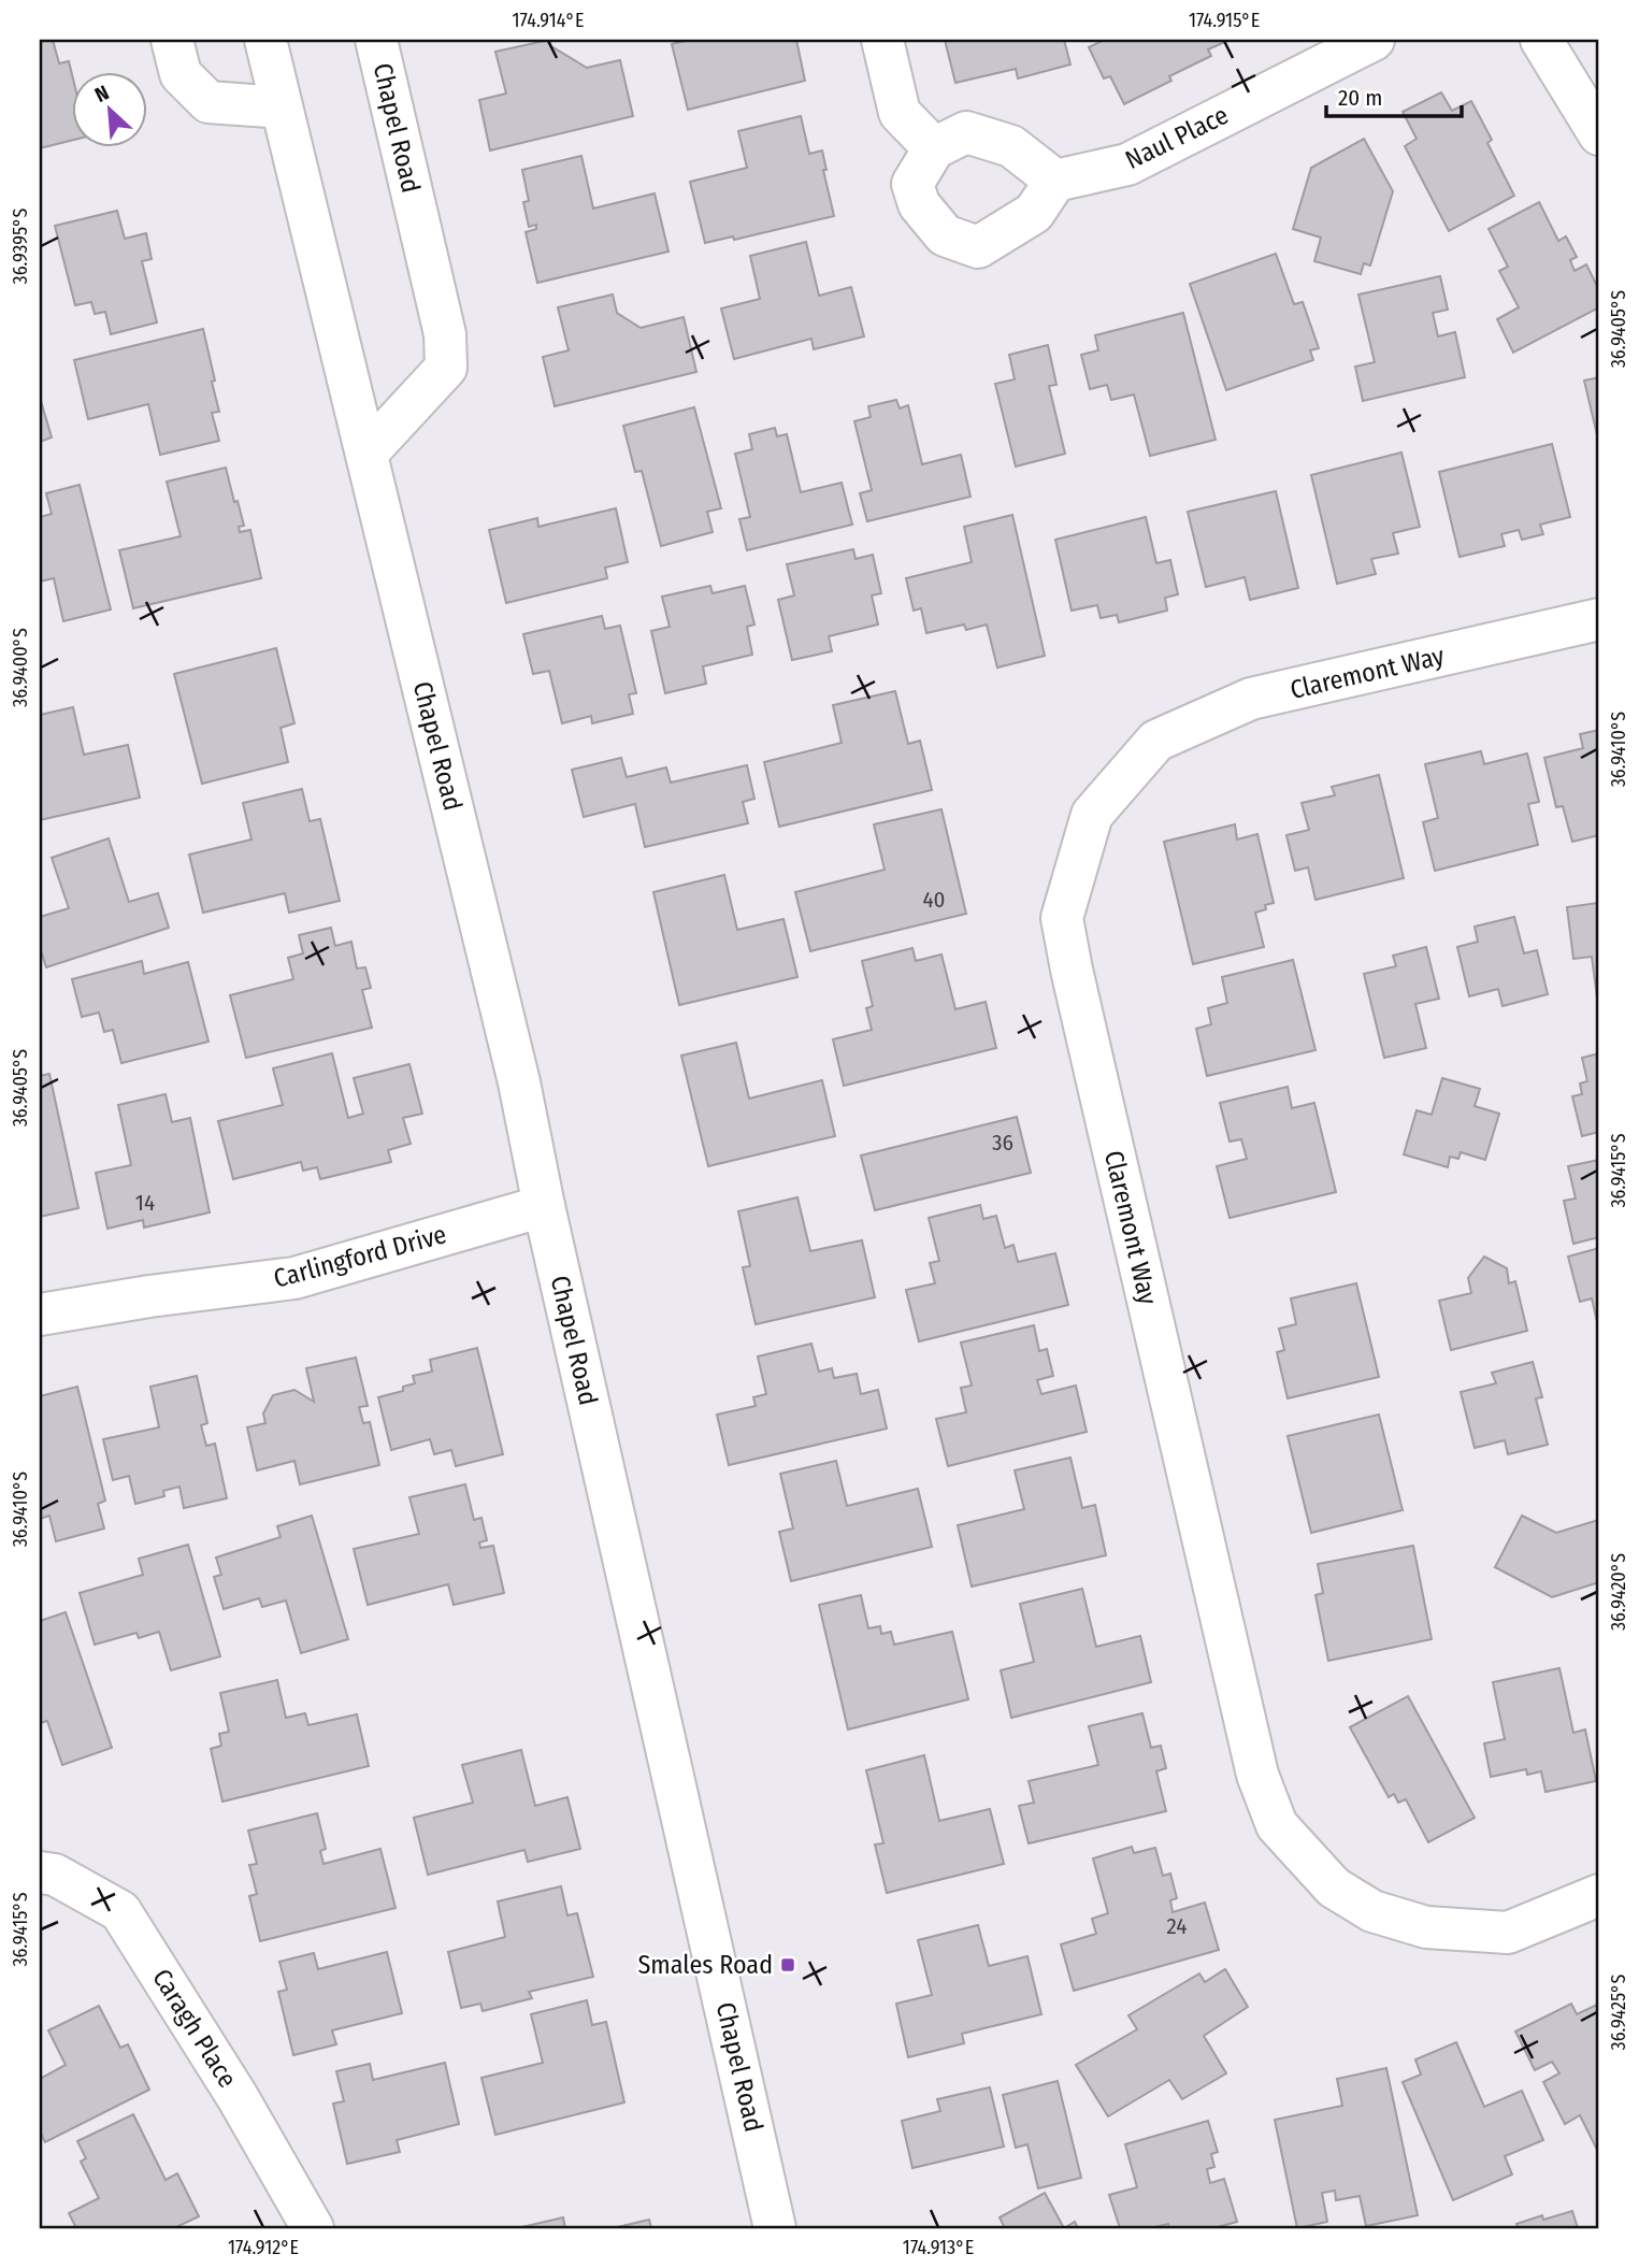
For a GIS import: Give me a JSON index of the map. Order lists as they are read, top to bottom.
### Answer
{
  "streets": {
    "street": [
      "Chapel Road",
      "Naul Place",
      "Claremont Way",
      "Carlingford Drive",
      "Caragh Place"
    ]
  },
  "crossings": [
    ["Chapel Road", "Carlingford Drive"]
  ],
  "places": {
    "transit": ["Smales Road"]
  },
  "house_numbers": [
    "40",
    "36",
    "14",
    "24"
  ],
  "scale_bar": "20 m",
  "north": "top left",
  "coordinates": [
    "174.914°E",
    "174.915°E",
    "36.9395°S",
    "36.9405°S",
    "36.9400°S",
    "36.9410°S",
    "36.9415°S",
    "36.9420°S",
    "36.9425°S",
    "174.912°E",
    "174.913°E"
  ]
}
